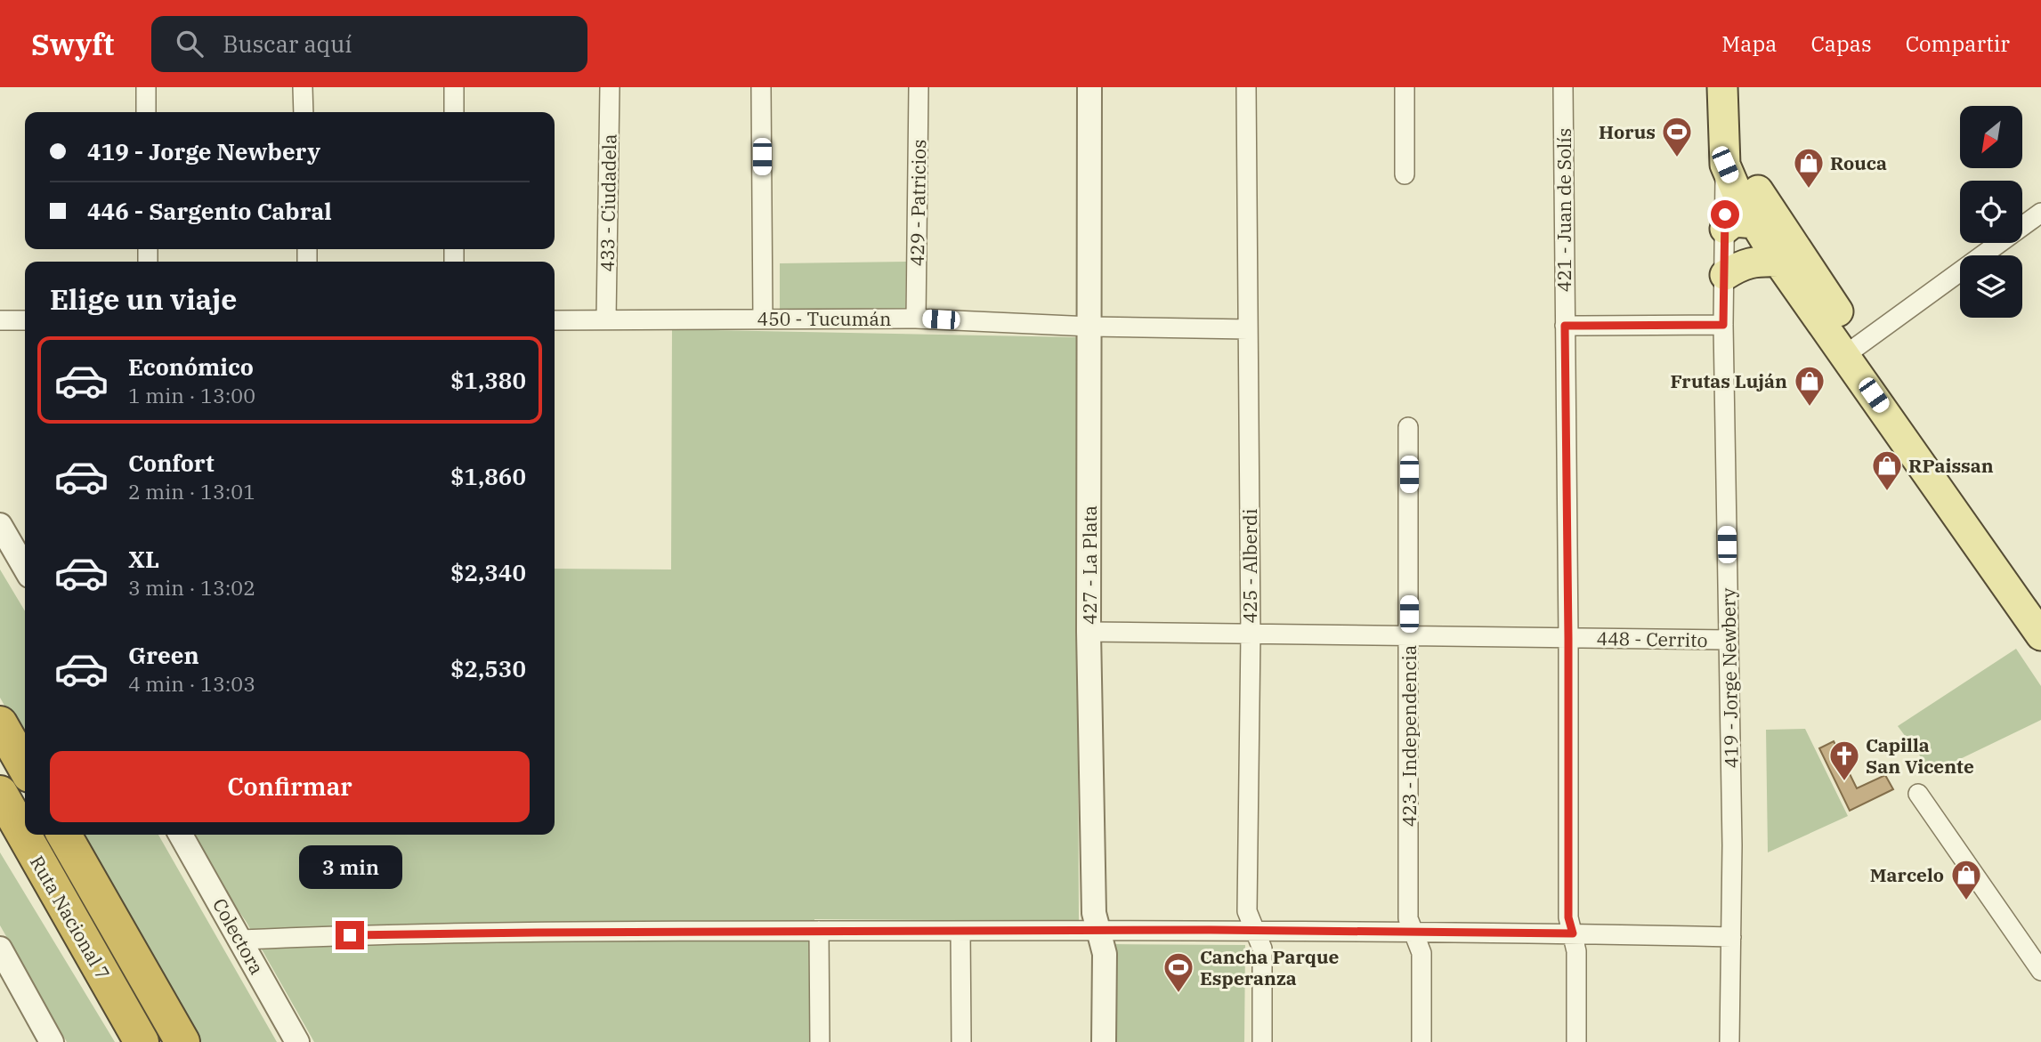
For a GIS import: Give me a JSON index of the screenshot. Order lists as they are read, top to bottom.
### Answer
{
  "streets": {
    "highway": ["Ruta Nacional 7"],
    "street": [
      "433 - Ciudadela",
      "429 - Patricios",
      "421 - Juan de Solís",
      "450 - Tucumán",
      "427 - La Plata",
      "425 - Alberdi",
      "448 - Cerrito",
      "419 - Jorge Newbery",
      "423 - Independencia",
      "Colectora"
    ]
  },
  "crossings": [
    ["433 - Ciudadela", "450 - Tucumán"],
    ["429 - Patricios", "450 - Tucumán"],
    ["421 - Juan de Solís", "448 - Cerrito"],
    ["450 - Tucumán", "427 - La Plata"],
    ["450 - Tucumán", "425 - Alberdi"],
    ["427 - La Plata", "448 - Cerrito"],
    ["425 - Alberdi", "448 - Cerrito"],
    ["448 - Cerrito", "419 - Jorge Newbery"],
    ["448 - Cerrito", "423 - Independencia"]
  ],
  "places": {
    "sports": ["Horus", "Cancha Parque Esperanza"],
    "shop": [
      "Rouca",
      "Frutas Luján",
      "RPaissan",
      "Marcelo"
    ],
    "church": ["Capilla San Vicente"]
  },
  "north": "bottom left",
  "page": {
    "header": "Swyft",
    "search": "Buscar aquí",
    "nav": ["Mapa", "Capas", "Compartir"],
    "banner": ["419 - Jorge Newbery", "446 - Sargento Cabral"],
    "heading": "Elige un viaje",
    "list": [
      {
        "name": "Económico",
        "note": "1 min · 13:00",
        "value": "$1,380"
      },
      {
        "name": "Confort",
        "note": "2 min · 13:01",
        "value": "$1,860"
      },
      {
        "name": "XL",
        "note": "3 min · 13:02",
        "value": "$2,340"
      },
      {
        "name": "Green",
        "note": "4 min · 13:03",
        "value": "$2,530"
      }
    ],
    "buttons": "Confirmar",
    "bubble": "3 min"
  }
}
